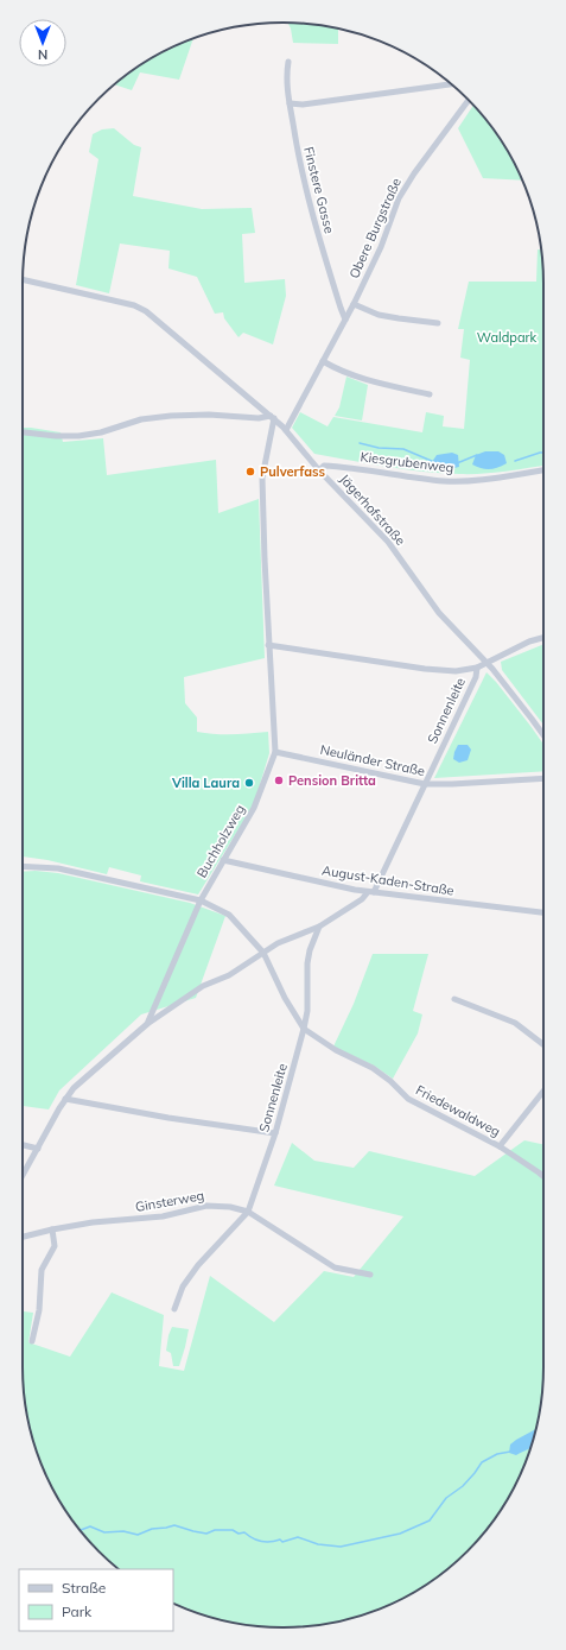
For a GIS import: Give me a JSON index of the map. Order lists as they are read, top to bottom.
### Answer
{
  "streets": {
    "street": [
      "Finstere Gasse",
      "Obere Burgstraße",
      "Kiesgrubenweg",
      "Jägerhofstraße",
      "Sonnenleite",
      "Neuländer Straße",
      "Buchholzweg",
      "August-Kaden-Straße",
      "Friedewaldweg",
      "Ginsterweg"
    ]
  },
  "crossings": [
    ["Finstere Gasse", "Obere Burgstraße"],
    ["Obere Burgstraße", "Jägerhofstraße"],
    ["Kiesgrubenweg", "Jägerhofstraße"],
    ["Jägerhofstraße", "Buchholzweg"],
    ["Sonnenleite", "Neuländer Straße"],
    ["Sonnenleite", "August-Kaden-Straße"],
    ["Sonnenleite", "Friedewaldweg"],
    ["Sonnenleite", "Ginsterweg"],
    ["Neuländer Straße", "Buchholzweg"],
    ["Buchholzweg", "August-Kaden-Straße"],
    ["Buchholzweg", "Friedewaldweg"]
  ],
  "parks": ["Waldpark"],
  "places": ["Pulverfass", "Pension Britta", "Villa Laura"],
  "legend": ["Straße", "Park"],
  "north": "bottom"
}
